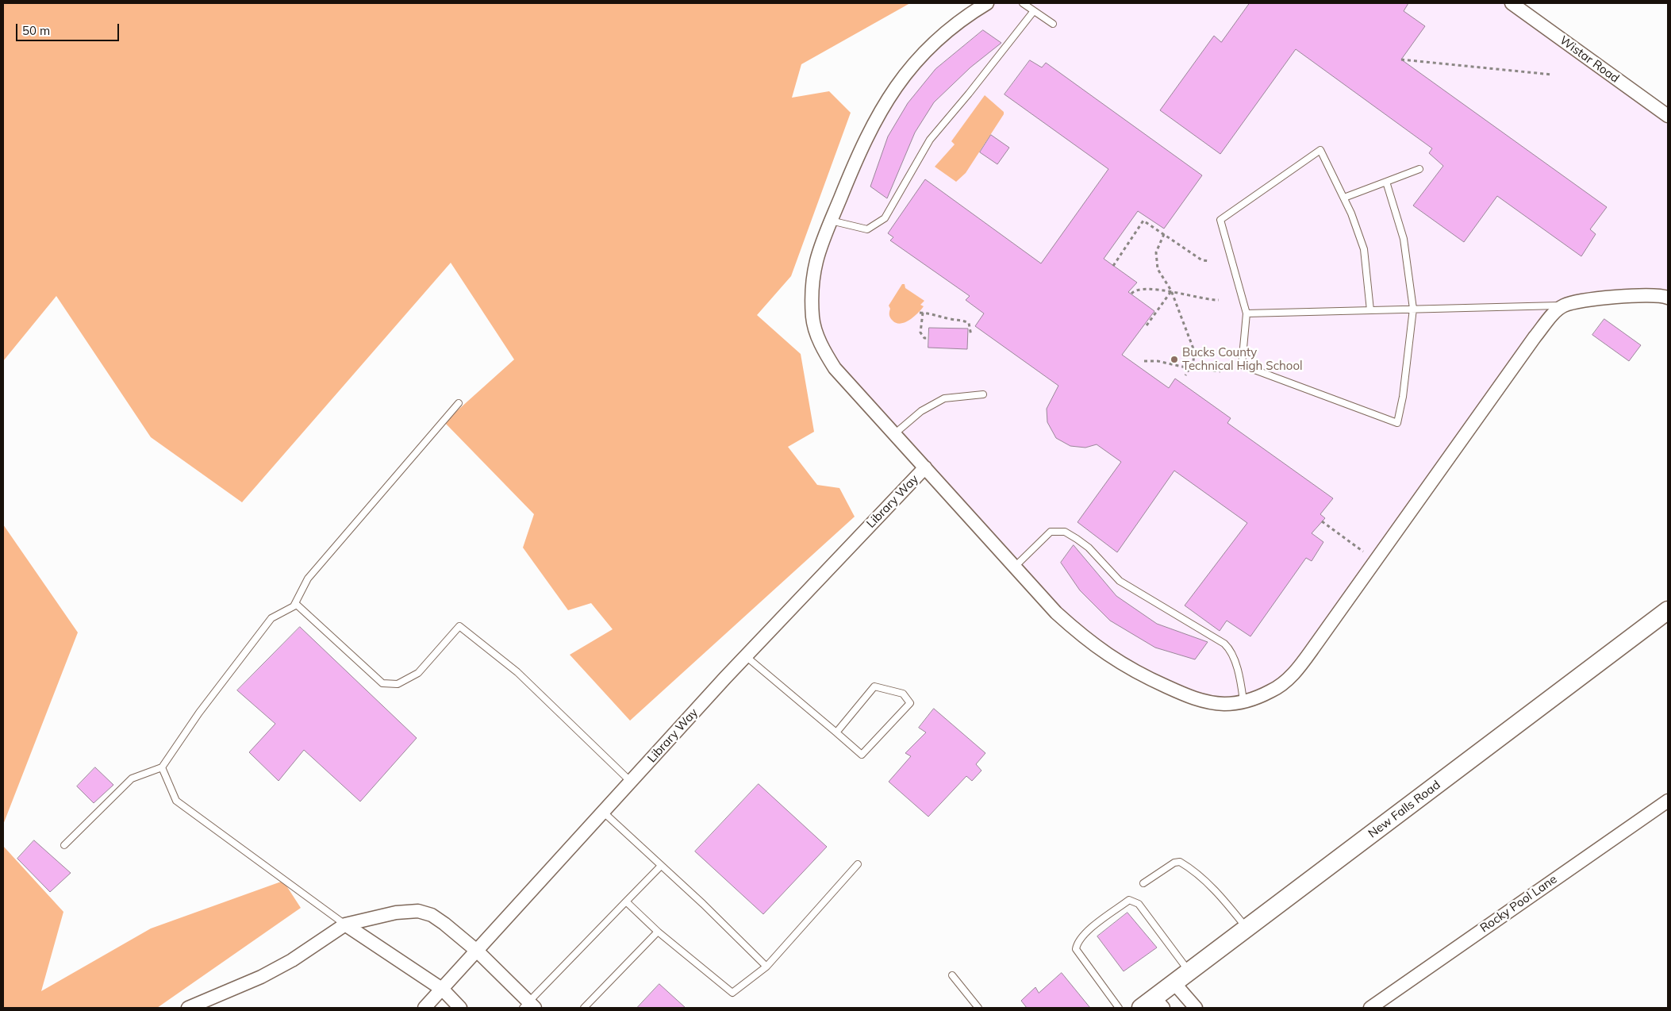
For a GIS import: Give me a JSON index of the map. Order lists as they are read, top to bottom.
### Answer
{
  "streets": {
    "main road": ["New Falls Road"],
    "street": ["Wistar Road", "Library Way", "Rocky Pool Lane"]
  },
  "places": ["Bucks County Technical High School"],
  "scale_bar": "50 m"
}
